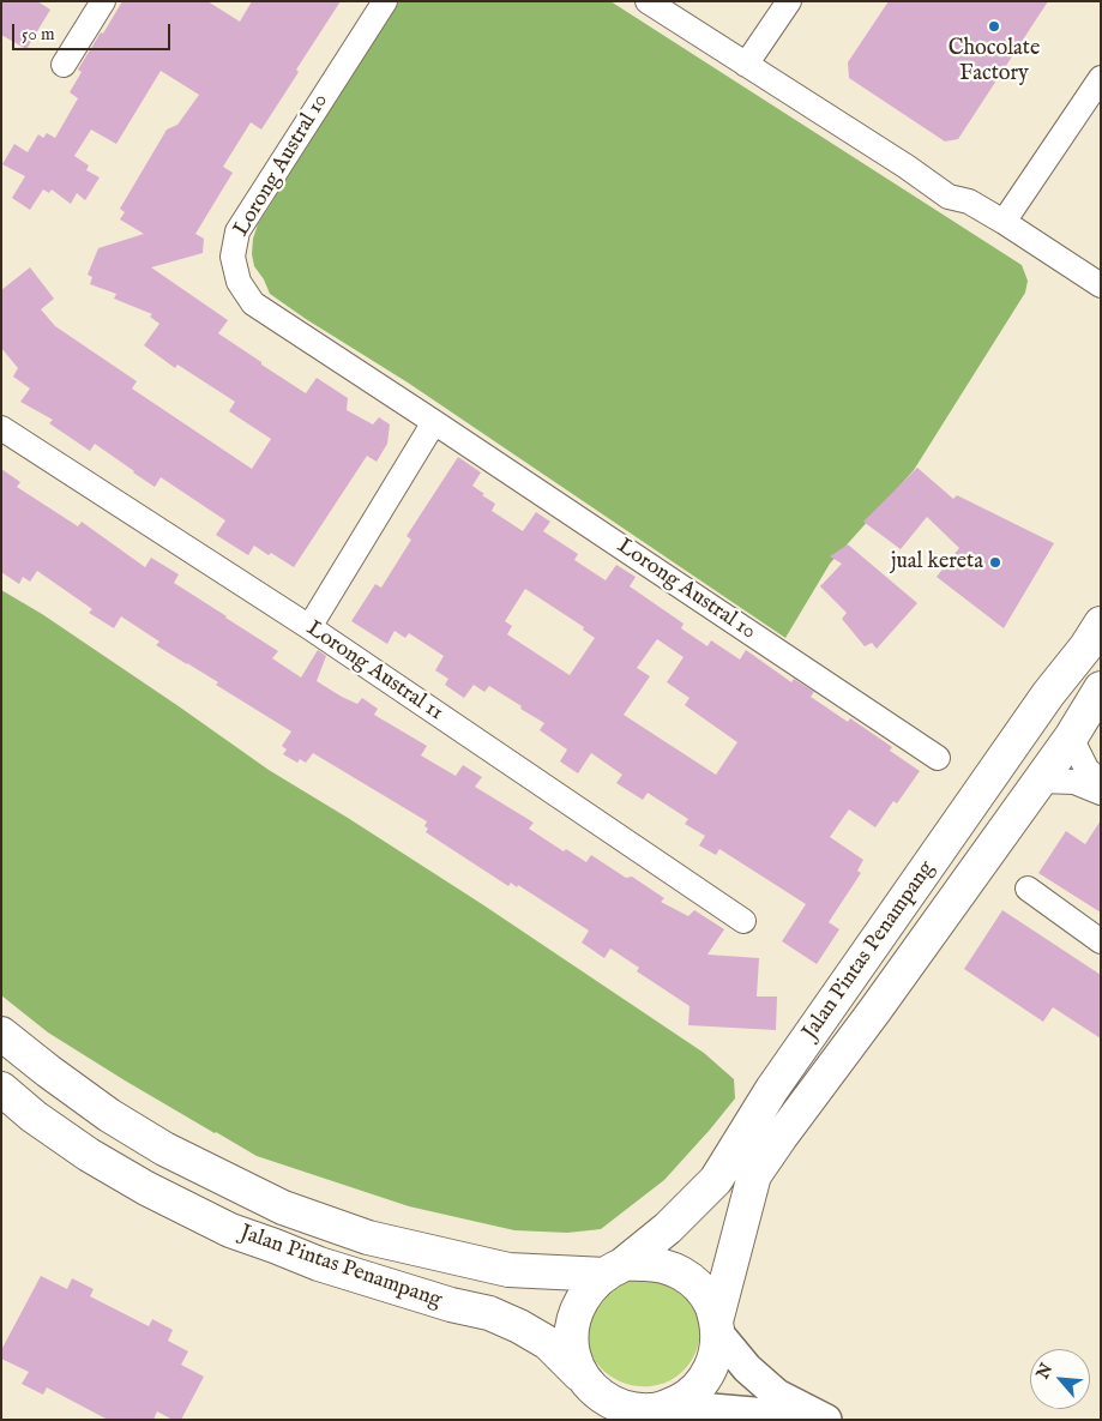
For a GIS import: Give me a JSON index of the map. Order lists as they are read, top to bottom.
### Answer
{
  "streets": {
    "main road": ["Jalan Pintas Penampang"],
    "street": ["Lorong Austral 10", "Lorong Austral 11"]
  },
  "places": ["Chocolate Factory", "jual kereta"],
  "scale_bar": "50 m",
  "north": "top left"
}
